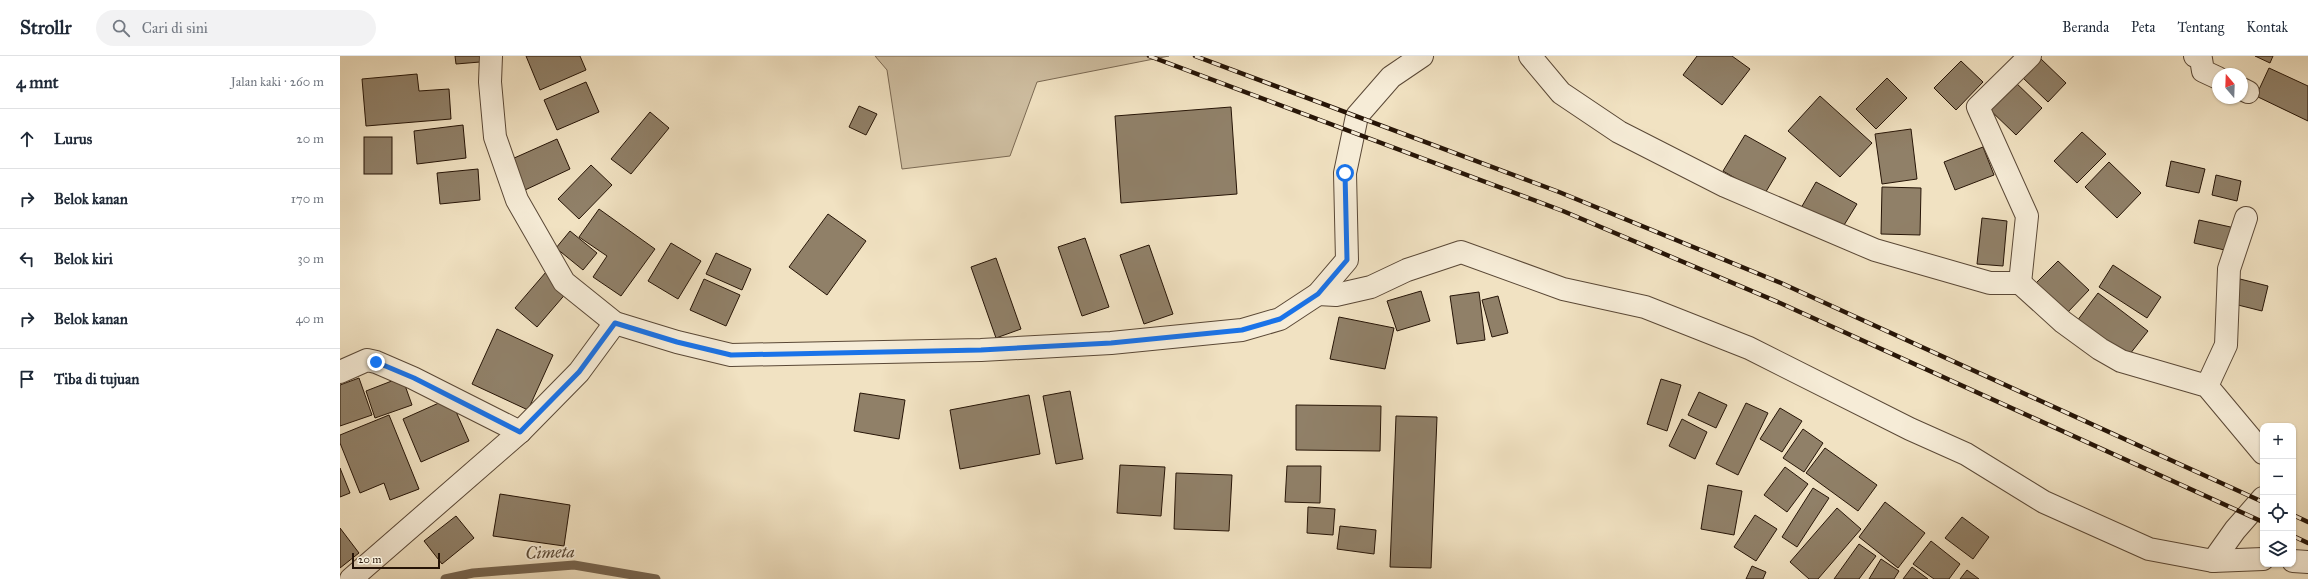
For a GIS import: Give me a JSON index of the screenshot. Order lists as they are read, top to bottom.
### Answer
{
  "water": ["Cimeta"],
  "scale_bar": "20 m",
  "north": "top",
  "page": {
    "header": "Strollr",
    "search": "Cari di sini",
    "nav": [
      "Beranda",
      "Peta",
      "Tentang",
      "Kontak"
    ],
    "heading": ["4 mnt", "Jalan kaki · 260 m"],
    "list": [
      ["Lurus", "20 m"],
      ["Belok kanan", "170 m"],
      ["Belok kiri", "30 m"],
      ["Belok kanan", "40 m"],
      "Tiba di tujuan"
    ],
    "map_buttons": ["+", "−"],
    "scale": "20 m"
  }
}
